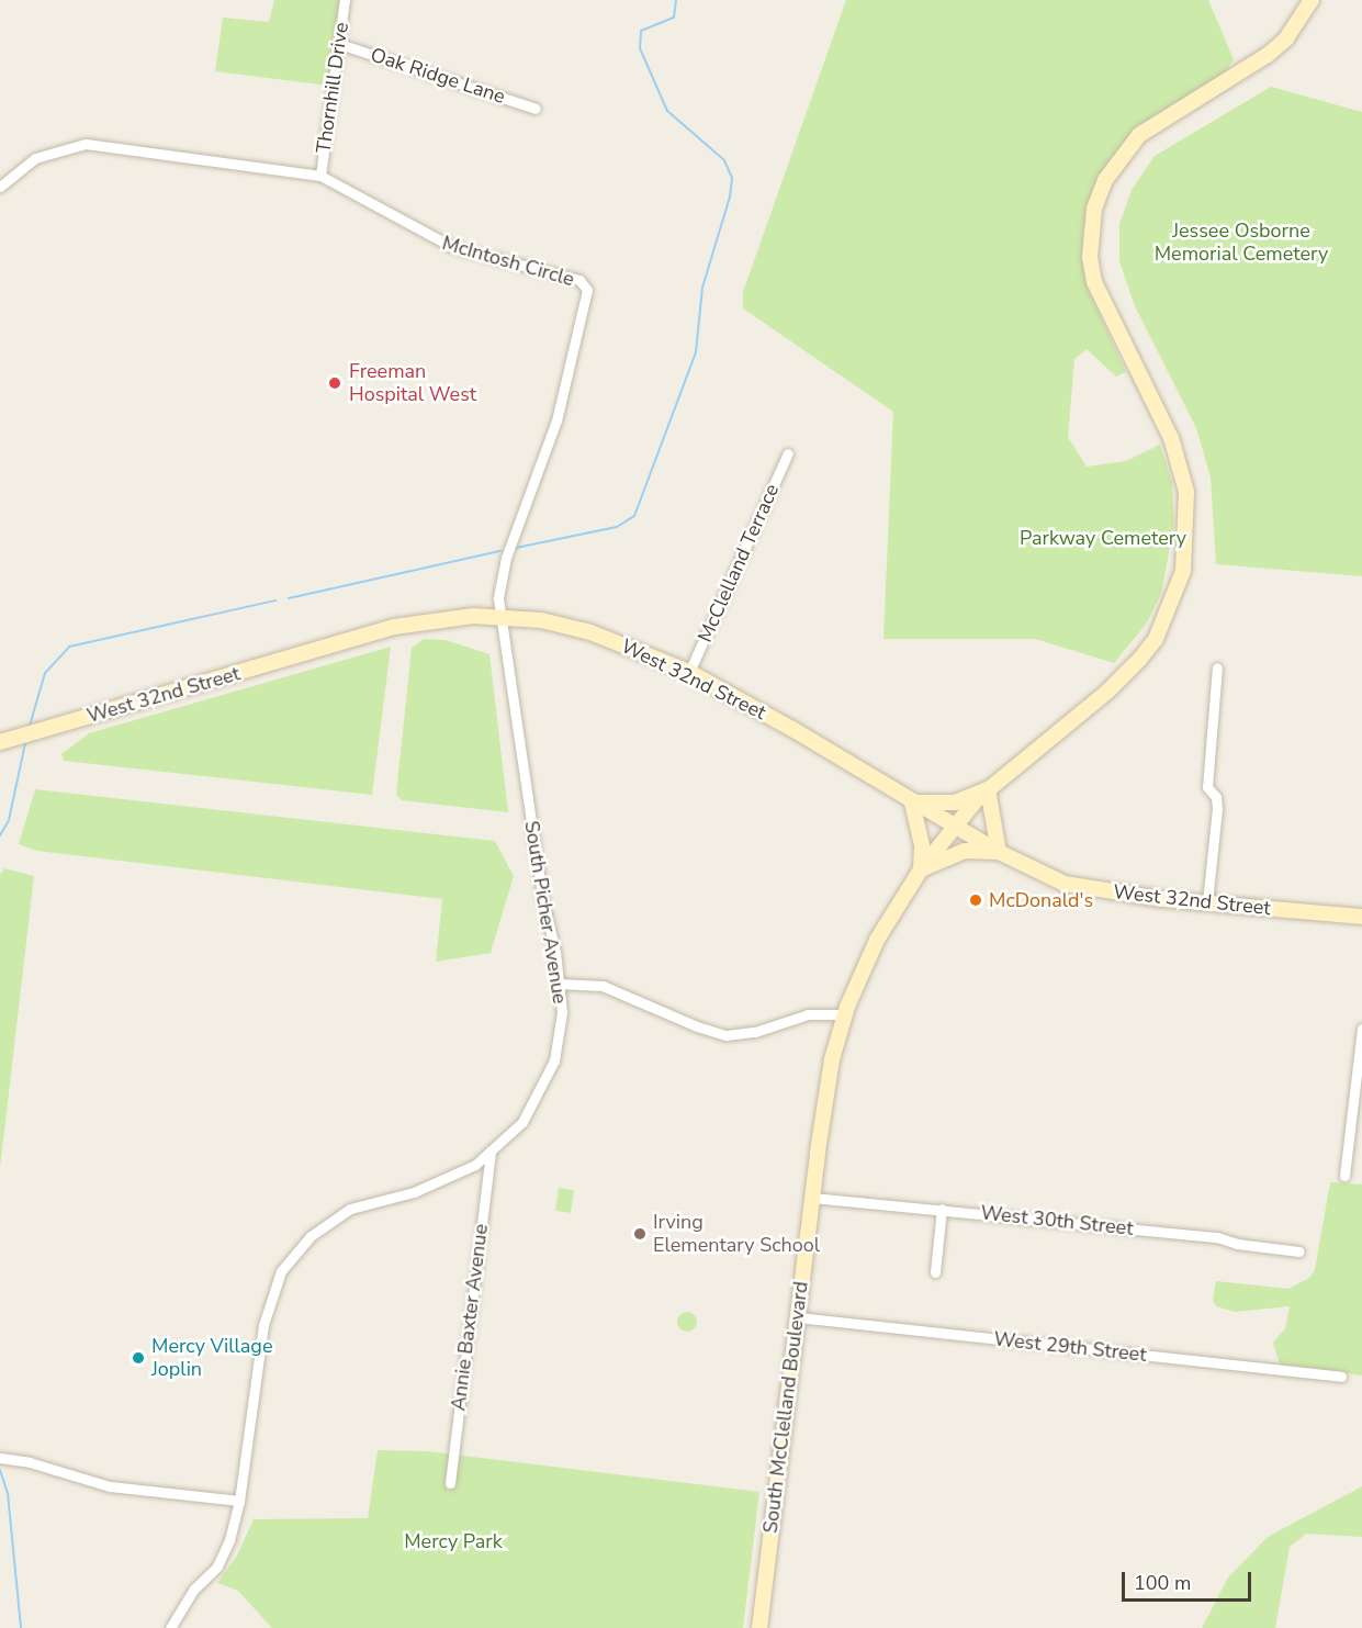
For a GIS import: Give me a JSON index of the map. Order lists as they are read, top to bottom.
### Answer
{
  "streets": {
    "main road": ["West 32nd Street", "South McClelland Boulevard"],
    "street": [
      "Oak Ridge Lane",
      "Thornhill Drive",
      "McIntosh Circle",
      "McClelland Terrace",
      "South Picher Avenue",
      "West 30th Street",
      "Annie Baxter Avenue",
      "West 29th Street"
    ]
  },
  "crossings": [
    ["Oak Ridge Lane", "Thornhill Drive"],
    ["Thornhill Drive", "McIntosh Circle"],
    ["McIntosh Circle", "West 32nd Street"],
    ["McIntosh Circle", "South Picher Avenue"],
    ["McClelland Terrace", "West 32nd Street"],
    ["West 32nd Street", "South Picher Avenue"],
    ["West 32nd Street", "South McClelland Boulevard"],
    ["South Picher Avenue", "Annie Baxter Avenue"],
    ["West 30th Street", "South McClelland Boulevard"],
    ["West 29th Street", "South McClelland Boulevard"]
  ],
  "parks": ["Jessee Osborne Memorial Cemetery", "Parkway Cemetery", "Mercy Park"],
  "places": [
    "Freeman Hospital West",
    "McDonald's",
    "Irving Elementary School",
    "Mercy Village Joplin"
  ],
  "scale_bar": "100 m"
}
